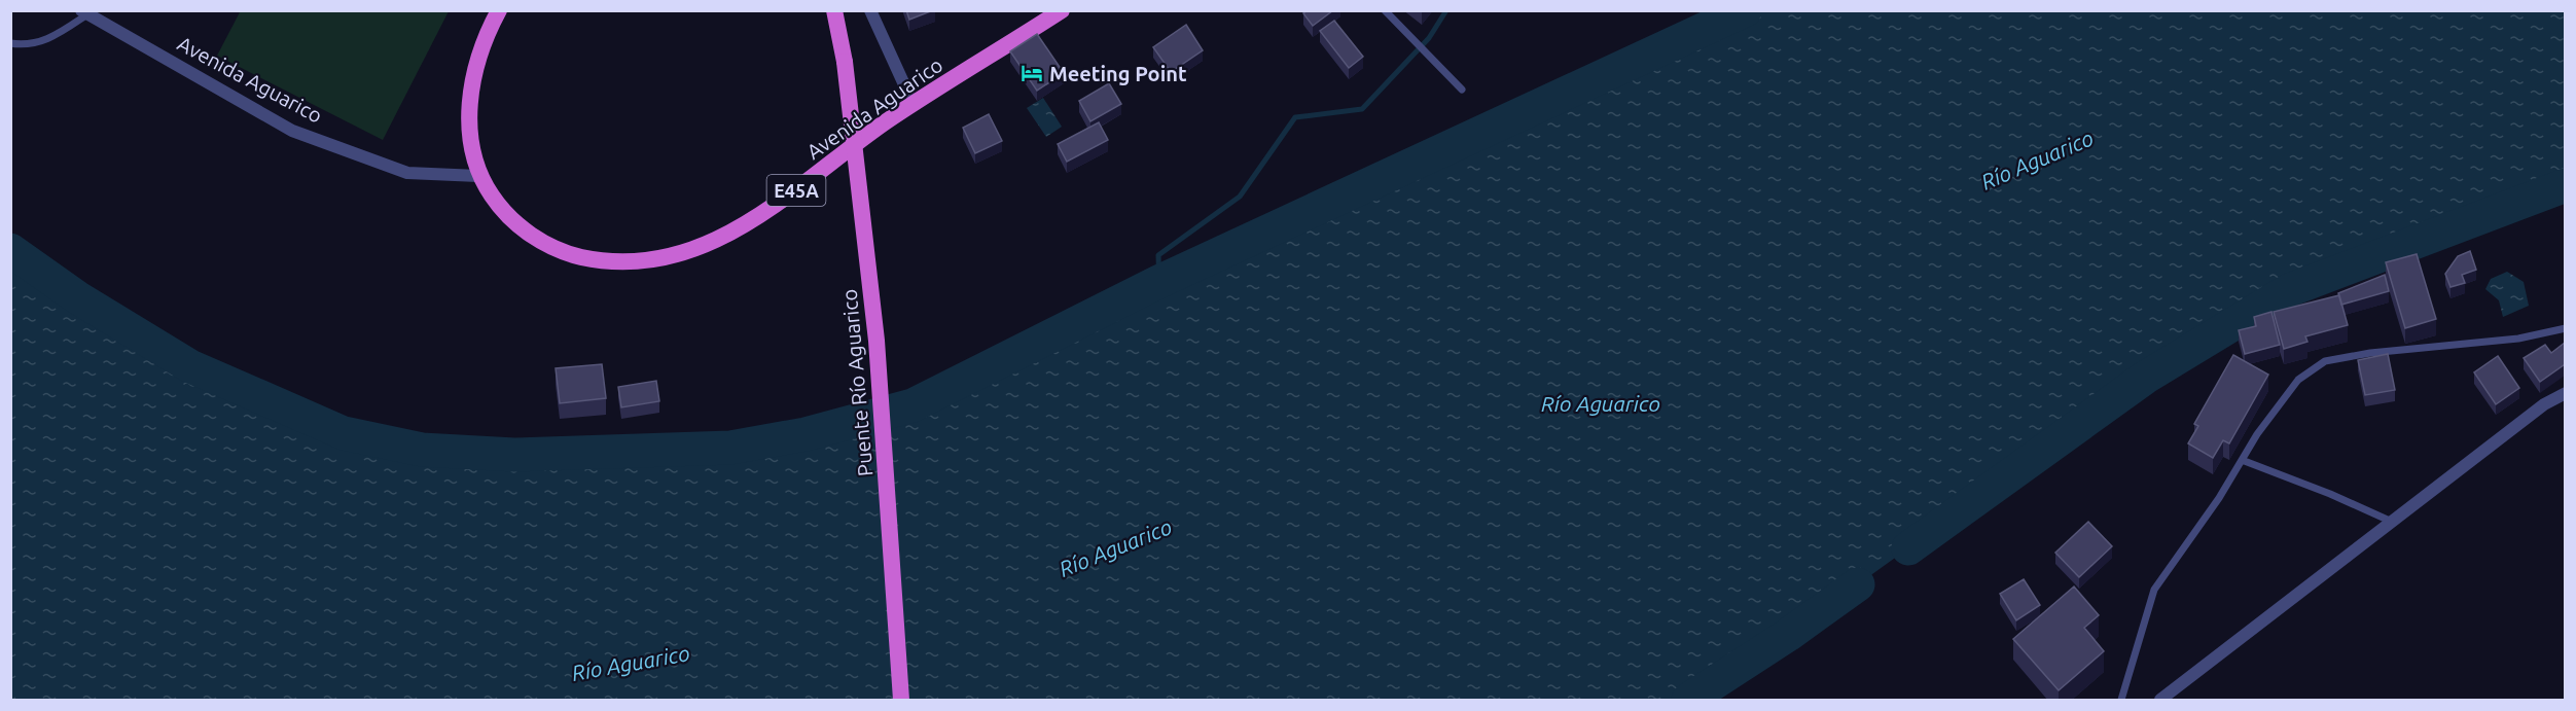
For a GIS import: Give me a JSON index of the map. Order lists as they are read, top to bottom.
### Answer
{
  "streets": {
    "highway": ["Avenida Aguarico", "E45A", "Puente Río Aguarico"]
  },
  "crossings": [
    ["Avenida Aguarico", "E45A"]
  ],
  "water": ["Río Aguarico"],
  "places": {
    "hotel": ["Meeting Point"]
  }
}
